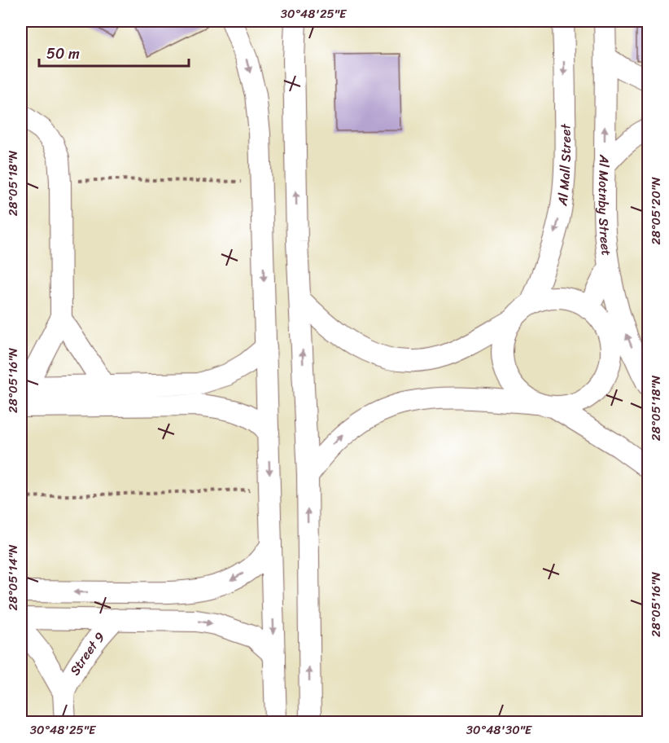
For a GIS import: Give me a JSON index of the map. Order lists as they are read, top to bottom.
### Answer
{
  "streets": {
    "street": ["Al Mall Street", "Al Motnby Street", "Street 9"]
  },
  "one_way": ["Al Mall Street", "Al Motnby Street"],
  "scale_bar": "50 m",
  "coordinates": [
    "30°48'25\"E",
    "28°05'18\"N",
    "28°05'20\"N",
    "28°05'16\"N",
    "28°05'14\"N",
    "30°48'30\"E"
  ]
}
